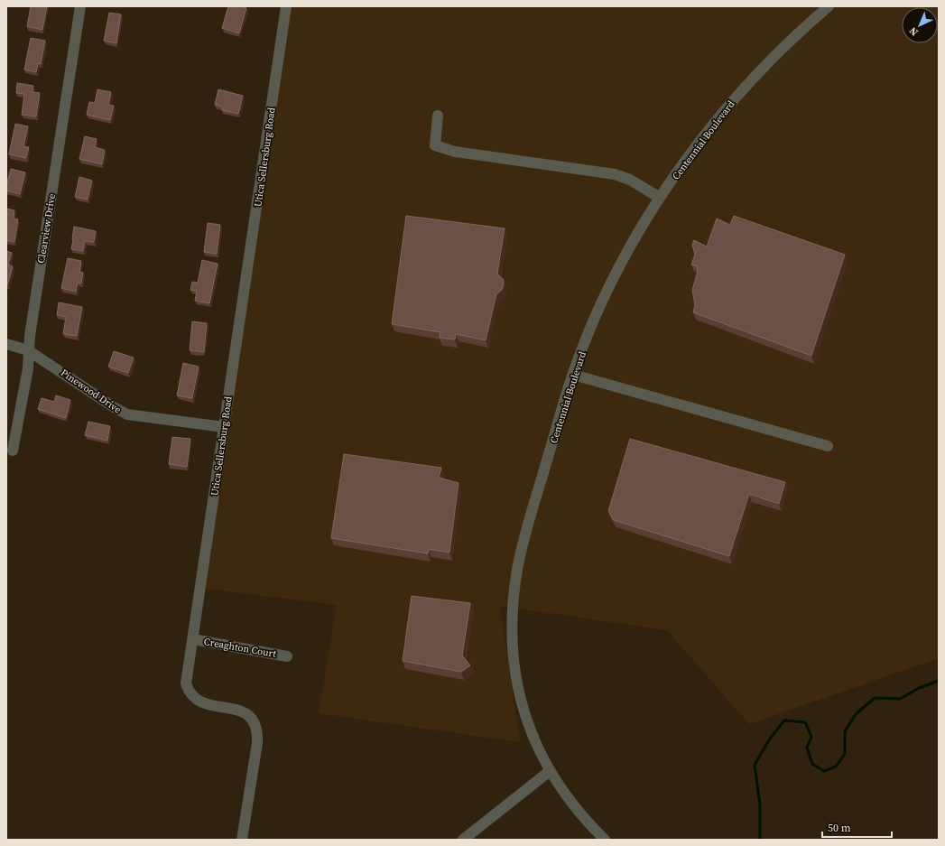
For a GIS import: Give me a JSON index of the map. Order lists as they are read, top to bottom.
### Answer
{
  "streets": {
    "street": [
      "Centennial Boulevard",
      "Utica Sellersburg Road",
      "Clearview Drive",
      "Pinewood Drive",
      "Creaghton Court"
    ]
  },
  "crossings": [
    ["Utica Sellersburg Road", "Pinewood Drive"],
    ["Utica Sellersburg Road", "Creaghton Court"],
    ["Clearview Drive", "Pinewood Drive"]
  ],
  "scale_bar": "50 m",
  "north": "bottom left"
}
